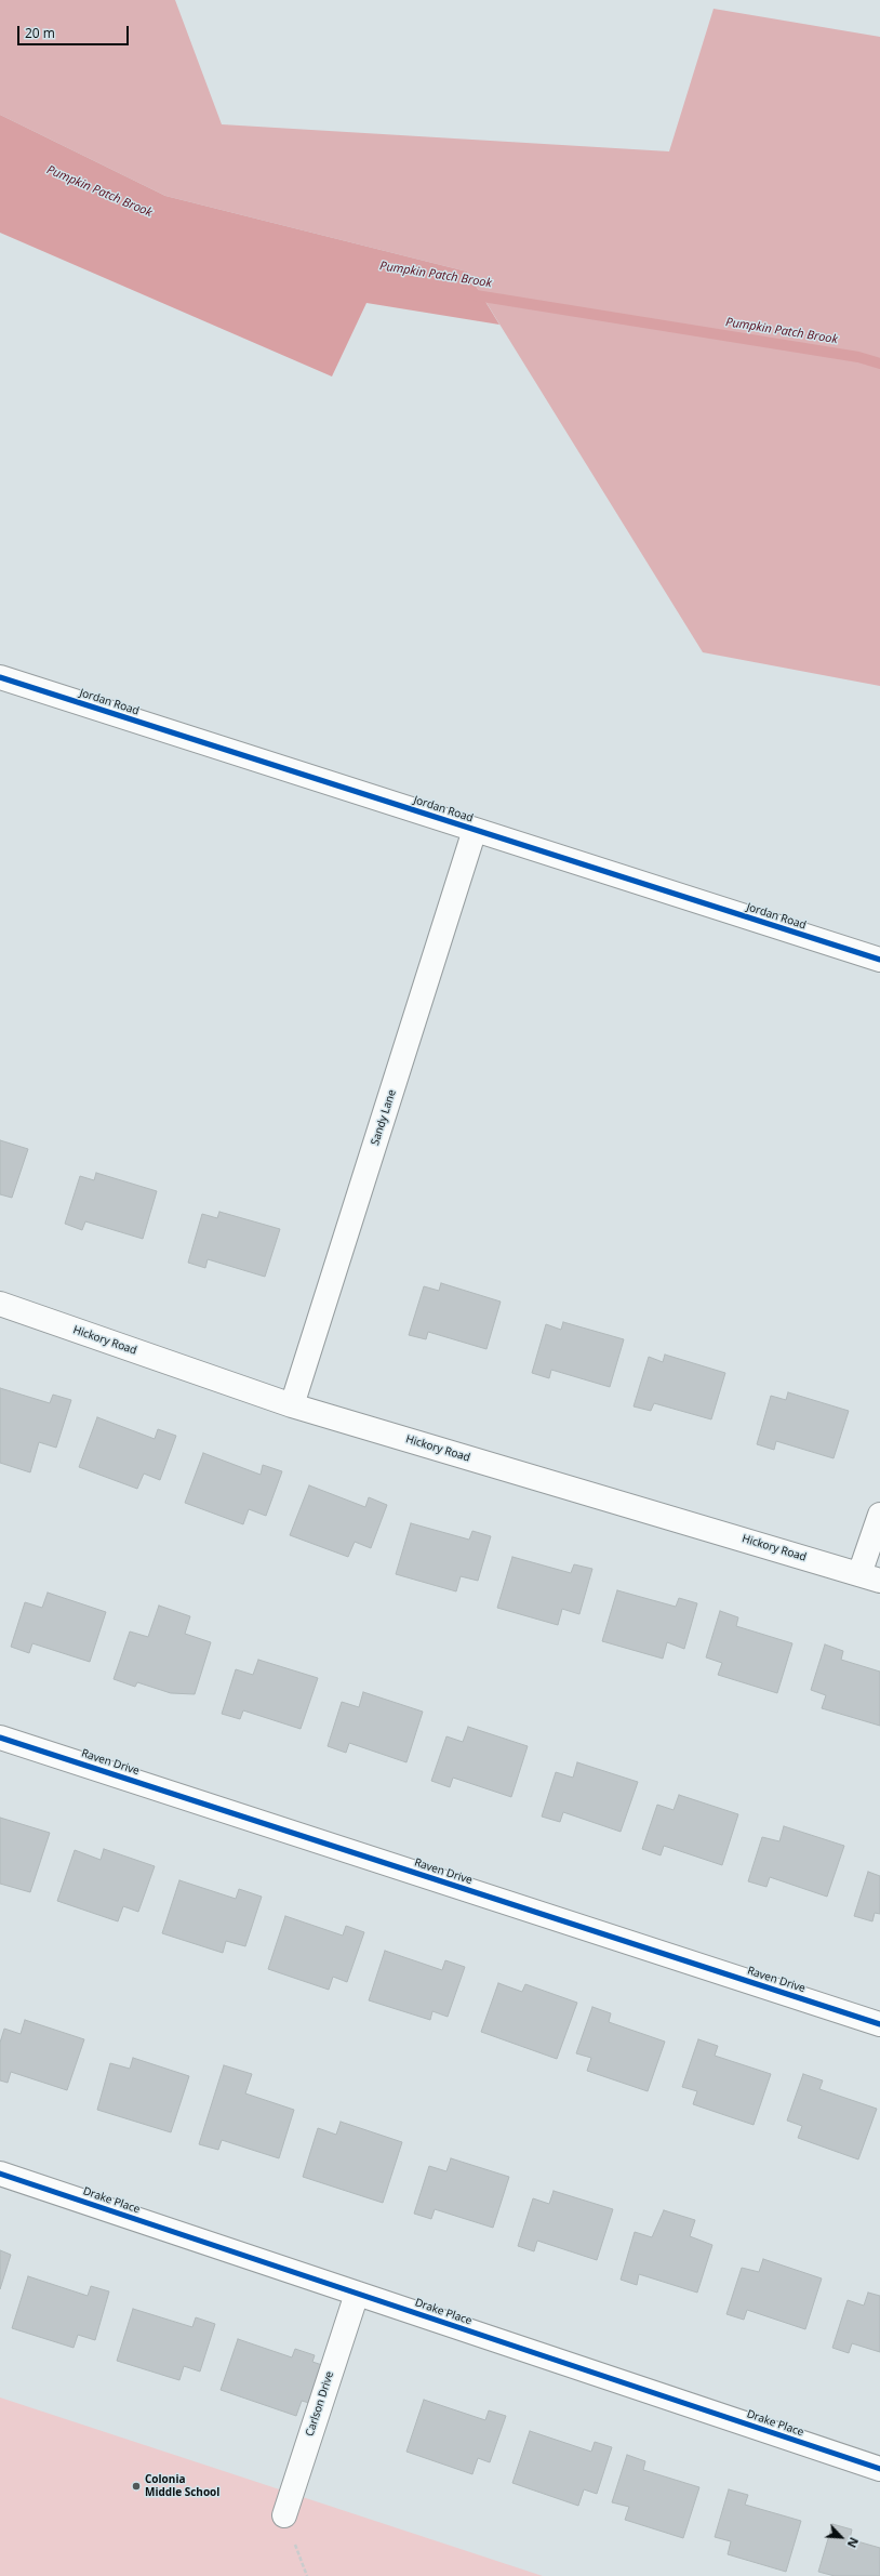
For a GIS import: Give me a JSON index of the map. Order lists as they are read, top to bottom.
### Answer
{
  "streets": {
    "street": [
      "Jordan Road",
      "Sandy Lane",
      "Hickory Road",
      "Raven Drive",
      "Drake Place",
      "Carlson Drive"
    ]
  },
  "crossings": [
    ["Jordan Road", "Sandy Lane"],
    ["Sandy Lane", "Hickory Road"],
    ["Drake Place", "Carlson Drive"]
  ],
  "water": ["Pumpkin Patch Brook"],
  "places": ["Colonia Middle School"],
  "scale_bar": "20 m",
  "north": "bottom right"
}
